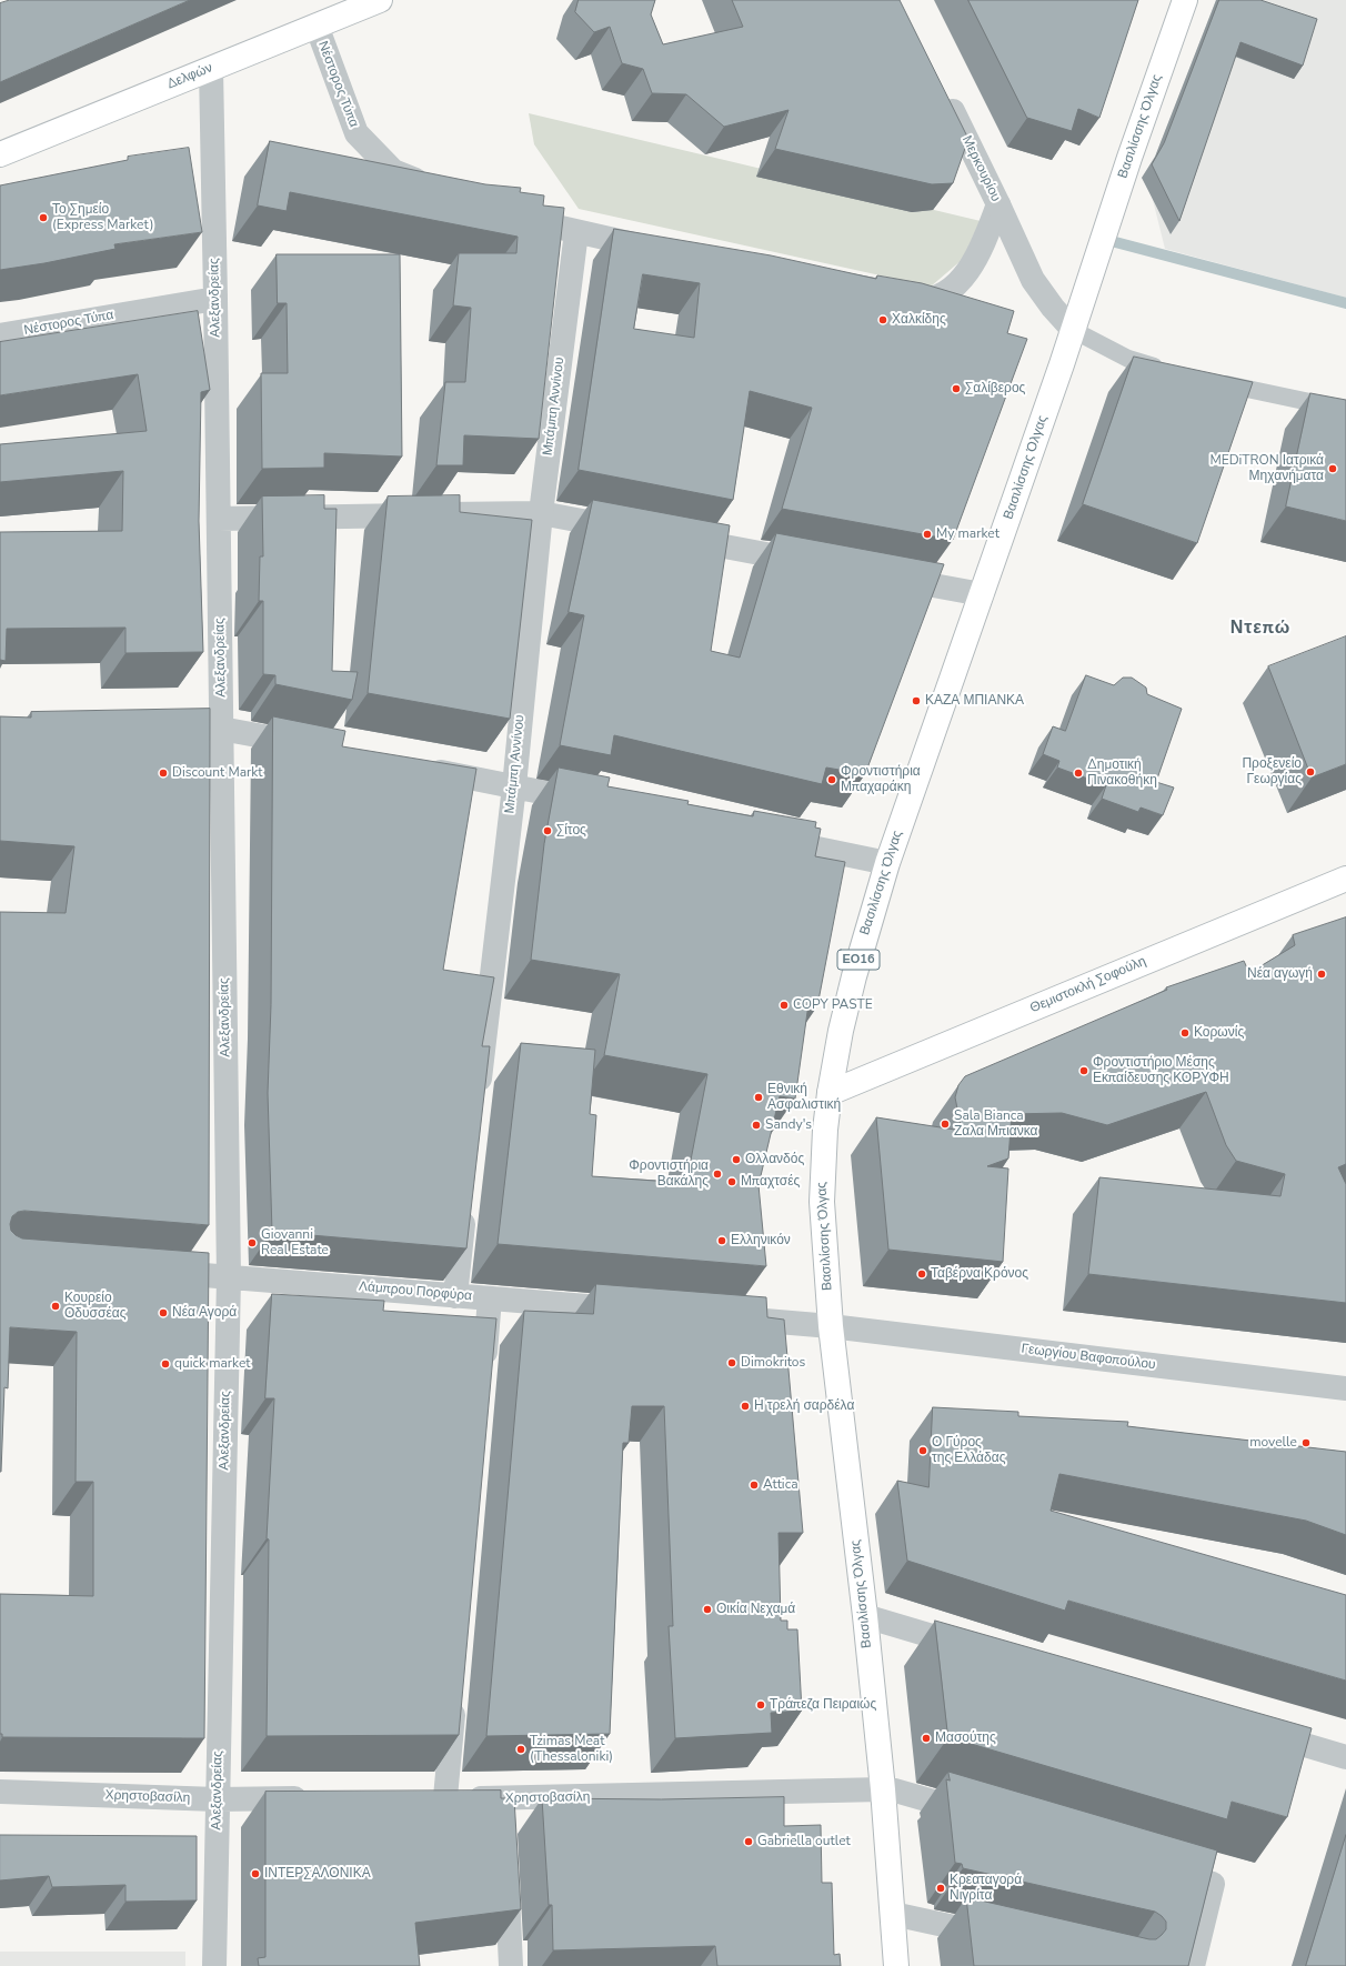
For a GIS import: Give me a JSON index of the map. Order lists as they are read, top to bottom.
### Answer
{
  "streets": {
    "main road": [
      "Δελφών",
      "Βασιλίσσης Όλγας",
      "ΕΟ16",
      "Θεμιστοκλή Σοφούλη"
    ],
    "street": [
      "Νέστορος Τύπα",
      "Μερκουρίου",
      "Αλεξανδρείας",
      "Μπάμπη Αννίνου",
      "Λάμπρου Πορφύρα",
      "Γεωργίου Βαφοπούλου",
      "Χρηστοβασίλη"
    ]
  },
  "crossings": [
    ["Δελφών", "Νέστορος Τύπα"],
    ["Δελφών", "Αλεξανδρείας"],
    ["Νέστορος Τύπα", "Αλεξανδρείας"],
    ["Βασιλίσσης Όλγας", "Μερκουρίου"],
    ["Βασιλίσσης Όλγας", "Θεμιστοκλή Σοφούλη"],
    ["Βασιλίσσης Όλγας", "Γεωργίου Βαφοπούλου"],
    ["Βασιλίσσης Όλγας", "Χρηστοβασίλη"],
    ["Αλεξανδρείας", "Λάμπρου Πορφύρα"],
    ["Αλεξανδρείας", "Χρηστοβασίλη"]
  ],
  "districts": ["Ντεπώ"],
  "places": [
    "Το Σημείο (Express Market)",
    "Χαλκίδης",
    "Σαλίβερος",
    "MEDiTRON Ιατρικά Μηχανήματα",
    "My market",
    "ΚΑΖΑ ΜΠΙΑΝΚΑ",
    "Προξενείο Γεωργίας",
    "Discount Markt",
    "Δημοτική Πινακοθήκη",
    "Φροντιστήρια Μπαχαράκη",
    "Σίτος",
    "Νέα αγωγή",
    "COPY PASTE",
    "Κορωνίς",
    "Φροντιστήριο Μέσης Εκπαίδευσης ΚΟΡΥΦΗ",
    "Εθνική Ασφαλιστική",
    "Sala Bianca Ζαλα Μπιανκα",
    "Sandy's",
    "Ολλανδός",
    "Φροντιστήρια Βακάλης",
    "Μπαχτσές",
    "Ελληνικόν",
    "Giovanni Real Estate",
    "Ταβέρνα Κρόνος",
    "Κουρείο Οδυσσέας",
    "Νέα Αγορά",
    "Dimokritos",
    "quick market",
    "Η τρελή σαρδέλα",
    "movelle",
    "Ο Γύρος της Ελλάδας",
    "Attica",
    "Οικία Νεχαμά",
    "Τράπεζα Πειραιώς",
    "Μασούτης",
    "Tzimas Meat (Thessaloniki)",
    "Gabriella outlet",
    "ΙΝΤΕΡΣΑΛΟΝΙΚΑ",
    "Κρεαταγορά Νιγρίτα"
  ]
}
